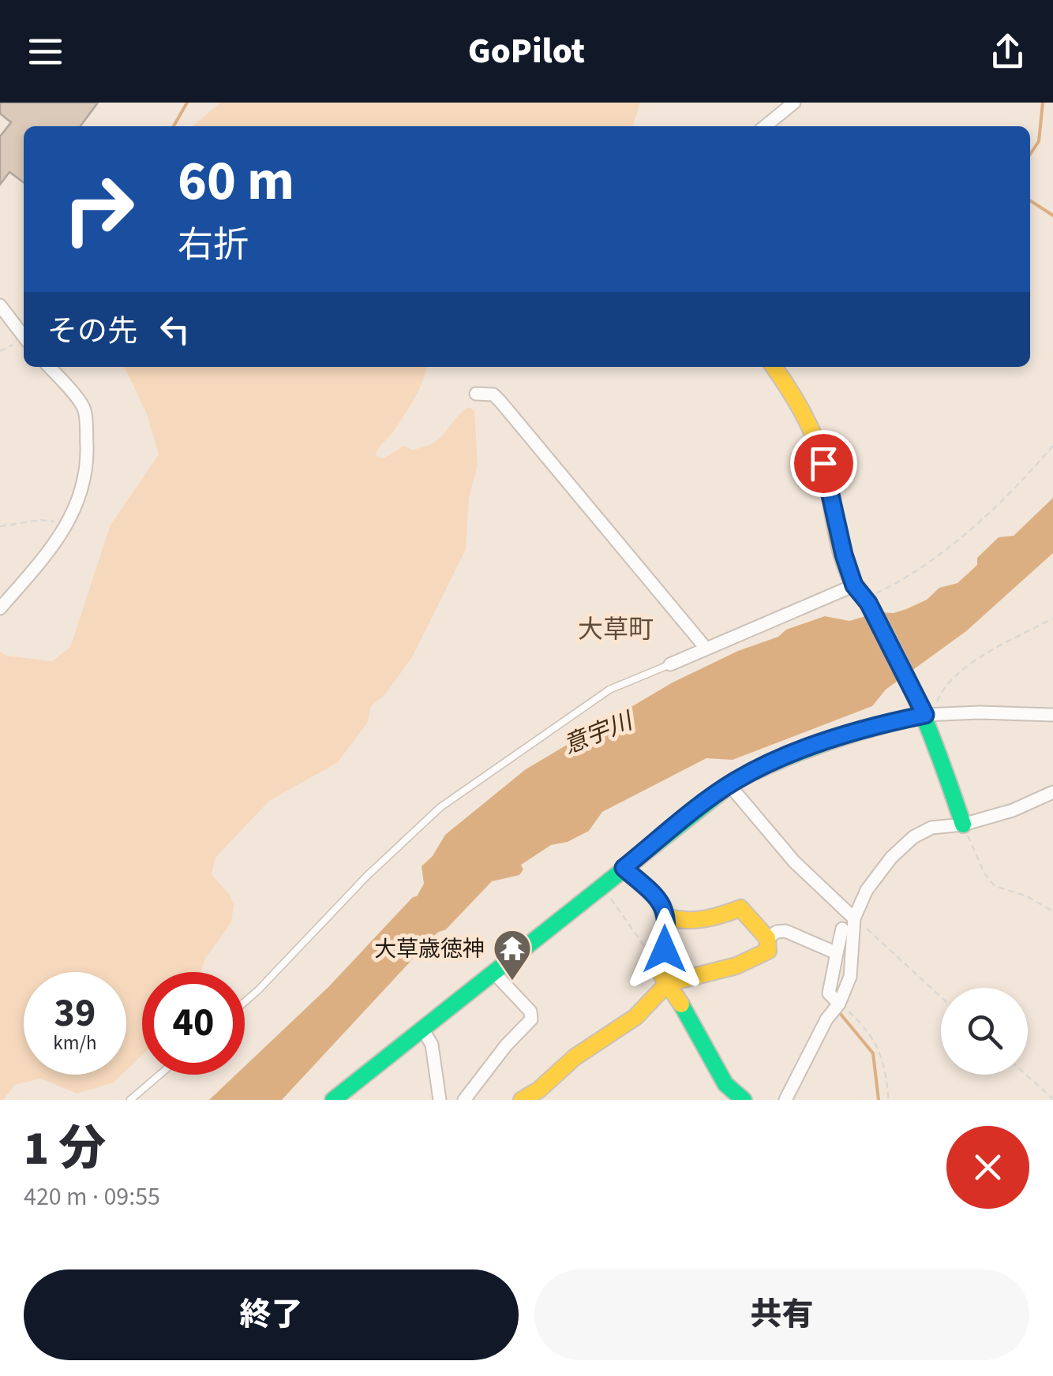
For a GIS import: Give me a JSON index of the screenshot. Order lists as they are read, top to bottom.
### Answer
{
  "districts": ["大草町"],
  "water": ["意宇川"],
  "places": {
    "temple": ["大草歳徳神"]
  },
  "page": {
    "header": "GoPilot",
    "turn": ["60 m", "右折"],
    "then": "その先",
    "speed": "39 km/h",
    "limit": "40",
    "heading": ["1 分", "420 m · 09:55"],
    "buttons": ["終了", "共有"]
  }
}
